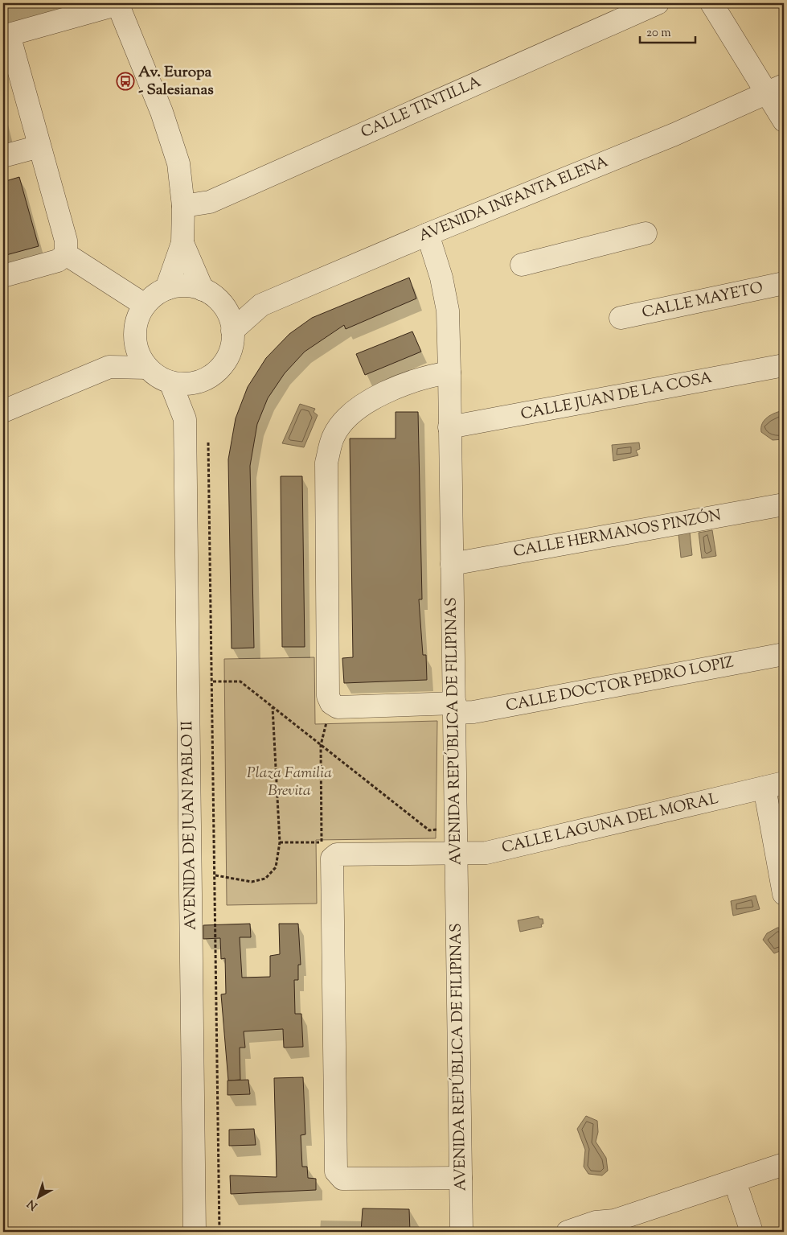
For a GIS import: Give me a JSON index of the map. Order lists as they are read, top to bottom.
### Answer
{
  "streets": {
    "street": [
      "CALLE TINTILLA",
      "AVENIDA INFANTA ELENA",
      "CALLE MAYETO",
      "CALLE JUAN DE LA COSA",
      "CALLE HERMANOS PINZÓN",
      "CALLE DOCTOR PEDRO LOPIZ",
      "AVENIDA REPÚBLICA DE FILIPINAS",
      "CALLE LAGUNA DEL MORAL",
      "AVENIDA DE JUAN PABLO II"
    ]
  },
  "crossings": [
    ["AVENIDA INFANTA ELENA", "AVENIDA REPÚBLICA DE FILIPINAS"],
    ["AVENIDA INFANTA ELENA", "AVENIDA DE JUAN PABLO II"],
    ["CALLE JUAN DE LA COSA", "AVENIDA REPÚBLICA DE FILIPINAS"],
    ["CALLE HERMANOS PINZÓN", "AVENIDA REPÚBLICA DE FILIPINAS"],
    ["CALLE DOCTOR PEDRO LOPIZ", "AVENIDA REPÚBLICA DE FILIPINAS"],
    ["AVENIDA REPÚBLICA DE FILIPINAS", "CALLE LAGUNA DEL MORAL"]
  ],
  "parks": ["Plaza Familia Brevita"],
  "places": {
    "bus stop": ["Av. Europa - Salesianas"]
  },
  "scale_bar": "20 m",
  "north": "bottom left"
}
